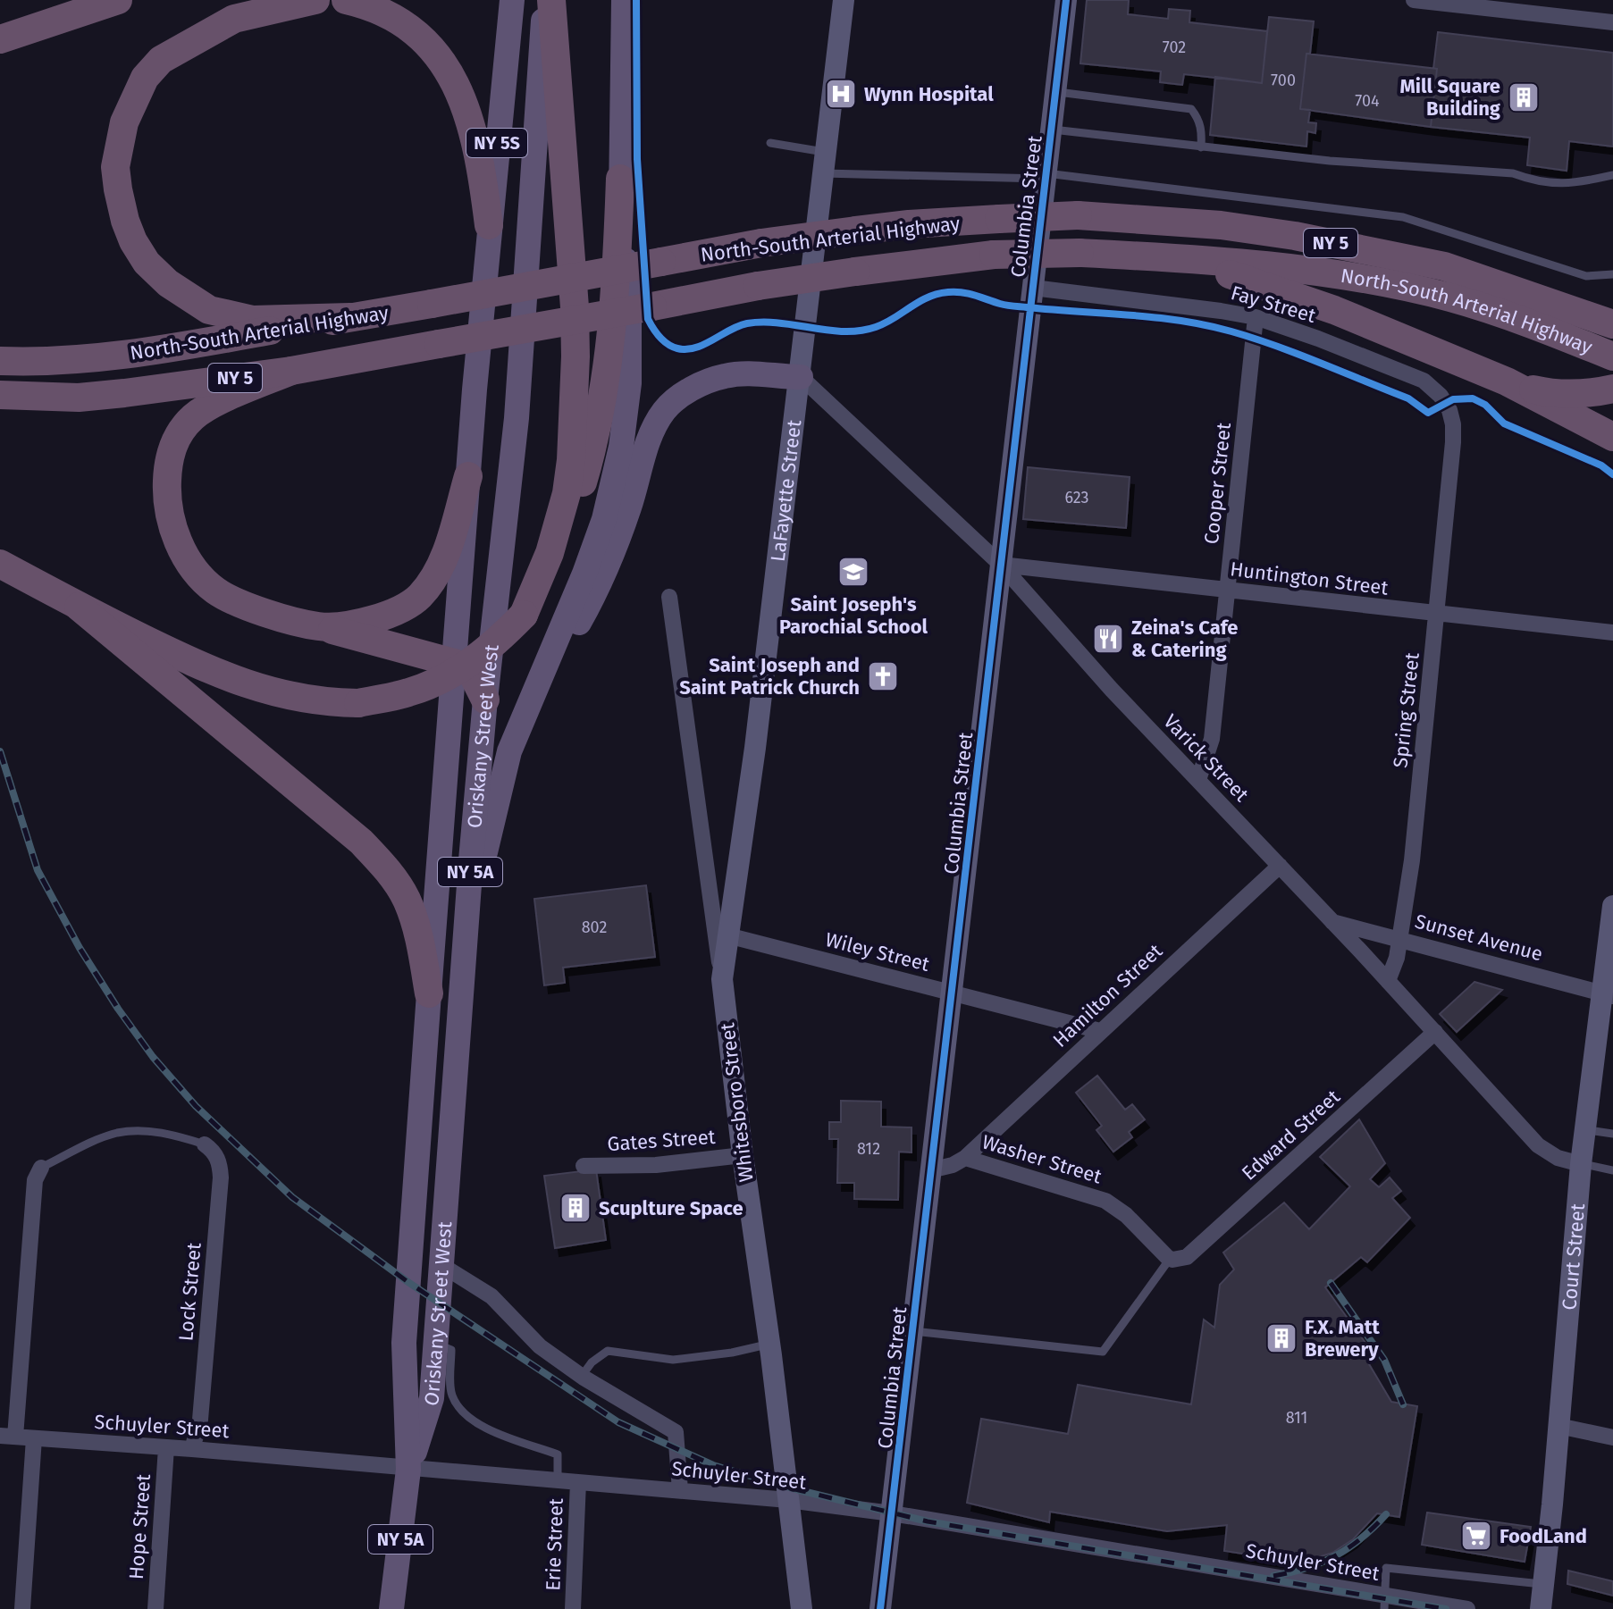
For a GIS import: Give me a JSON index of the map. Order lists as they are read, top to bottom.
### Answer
{
  "streets": {
    "highway": ["North-South Arterial Highway", "NY 5"],
    "main road": ["NY 5S", "Oriskany Street West", "NY 5A"],
    "street": [
      "Columbia Street",
      "Fay Street",
      "Cooper Street",
      "LaFayette Street",
      "Huntington Street",
      "Spring Street",
      "Varick Street",
      "Sunset Avenue",
      "Wiley Street",
      "Hamilton Street",
      "Whitesboro Street",
      "Edward Street",
      "Gates Street",
      "Washer Street",
      "Court Street",
      "Lock Street",
      "Schuyler Street",
      "Hope Street",
      "Erie Street"
    ]
  },
  "crossings": [
    ["Columbia Street", "Fay Street"],
    ["Columbia Street", "Huntington Street"],
    ["Columbia Street", "Varick Street"],
    ["Columbia Street", "Wiley Street"],
    ["Columbia Street", "Schuyler Street"],
    ["Fay Street", "Cooper Street"],
    ["Fay Street", "Spring Street"],
    ["Cooper Street", "Huntington Street"],
    ["Cooper Street", "Varick Street"],
    ["LaFayette Street", "Varick Street"],
    ["LaFayette Street", "Wiley Street"],
    ["LaFayette Street", "Whitesboro Street"],
    ["Huntington Street", "Spring Street"],
    ["Huntington Street", "Varick Street"],
    ["Spring Street", "Varick Street"],
    ["Spring Street", "Sunset Avenue"],
    ["Oriskany Street West", "Schuyler Street"],
    ["Varick Street", "Sunset Avenue"],
    ["Varick Street", "Hamilton Street"],
    ["Varick Street", "Edward Street"],
    ["Varick Street", "Court Street"],
    ["Sunset Avenue", "Court Street"],
    ["Wiley Street", "Hamilton Street"],
    ["Hamilton Street", "Washer Street"],
    ["Whitesboro Street", "Gates Street"],
    ["Whitesboro Street", "Schuyler Street"],
    ["Edward Street", "Washer Street"],
    ["Lock Street", "Schuyler Street"],
    ["Schuyler Street", "Hope Street"],
    ["Schuyler Street", "Erie Street"]
  ],
  "places": {
    "hospital": ["Wynn Hospital"],
    "building": ["Mill Square Building", "Scuplture Space", "F.X. Matt Brewery"],
    "school or university": ["Saint Joseph's Parochial School"],
    "restaurant": ["Zeina's Cafe & Catering"],
    "church": ["Saint Joseph and Saint Patrick Church"],
    "supermarket": ["FoodLand"]
  },
  "house_numbers": [
    "702",
    "700",
    "704",
    "623",
    "802",
    "812",
    "811"
  ]
}
